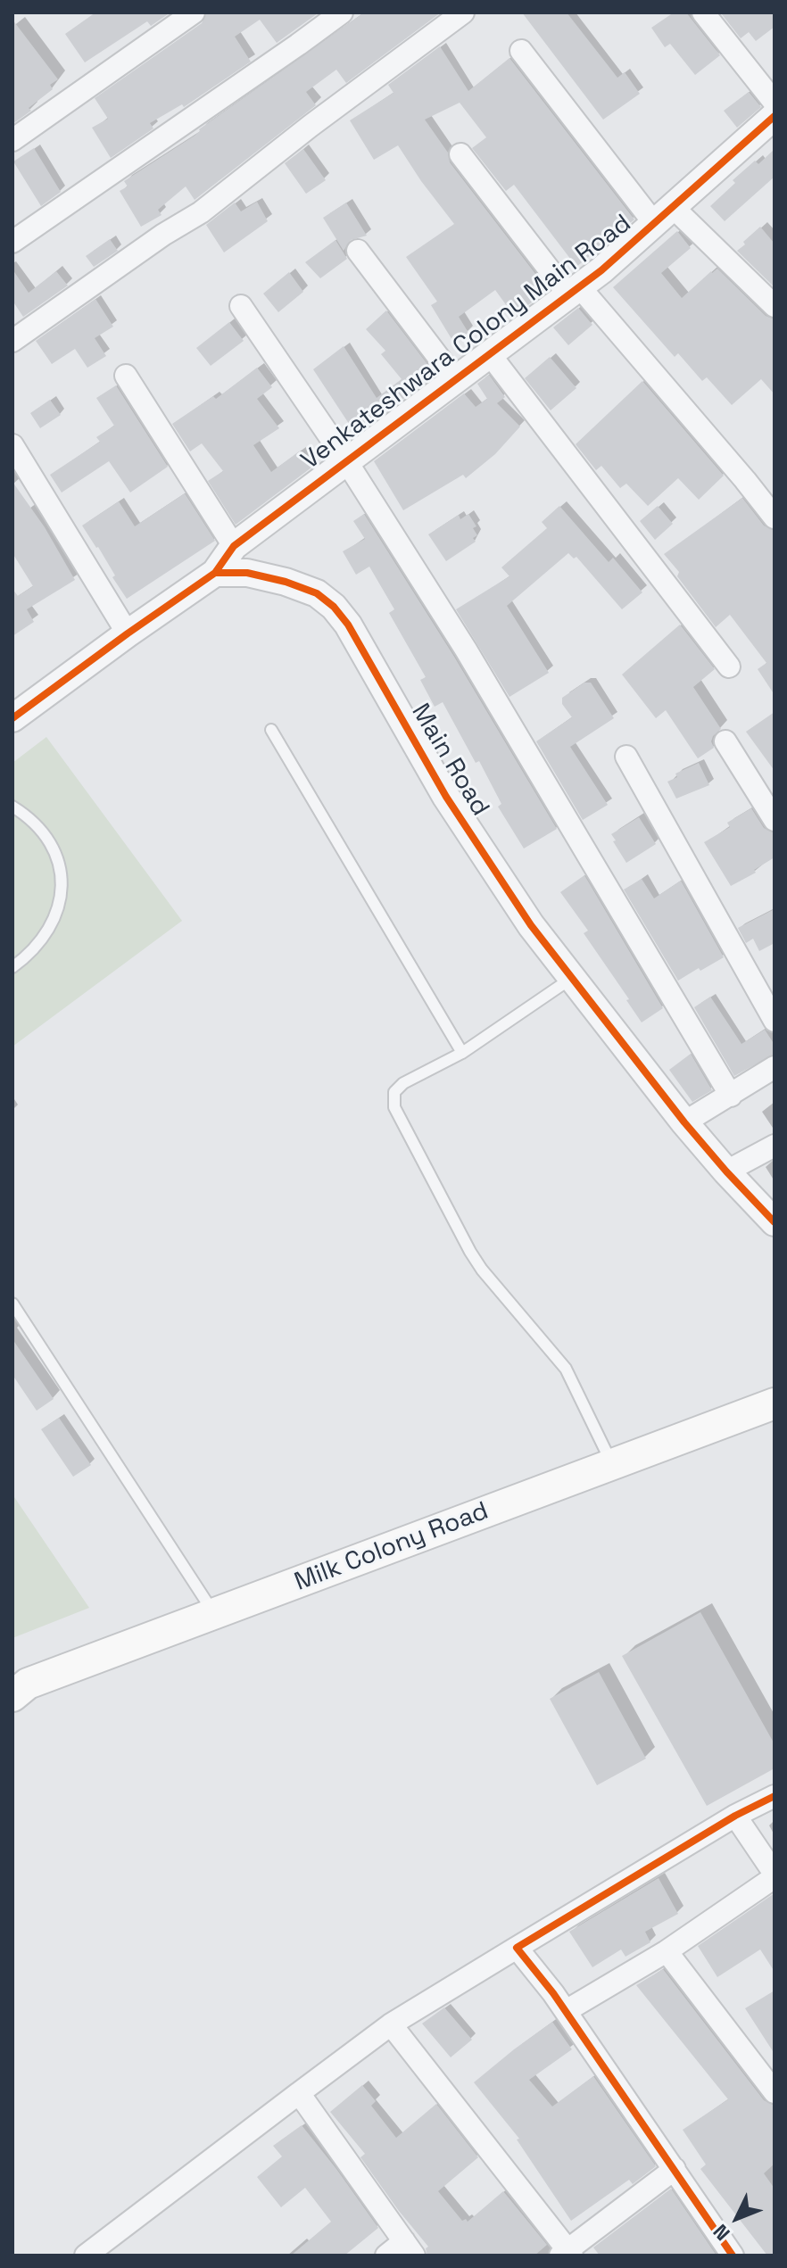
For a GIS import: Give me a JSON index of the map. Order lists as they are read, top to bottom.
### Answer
{
  "streets": {
    "main road": ["Milk Colony Road"],
    "street": ["Venkateshwara Colony Main Road", "Main Road"]
  },
  "crossings": [
    ["Venkateshwara Colony Main Road", "Main Road"]
  ],
  "north": "bottom left"
}
